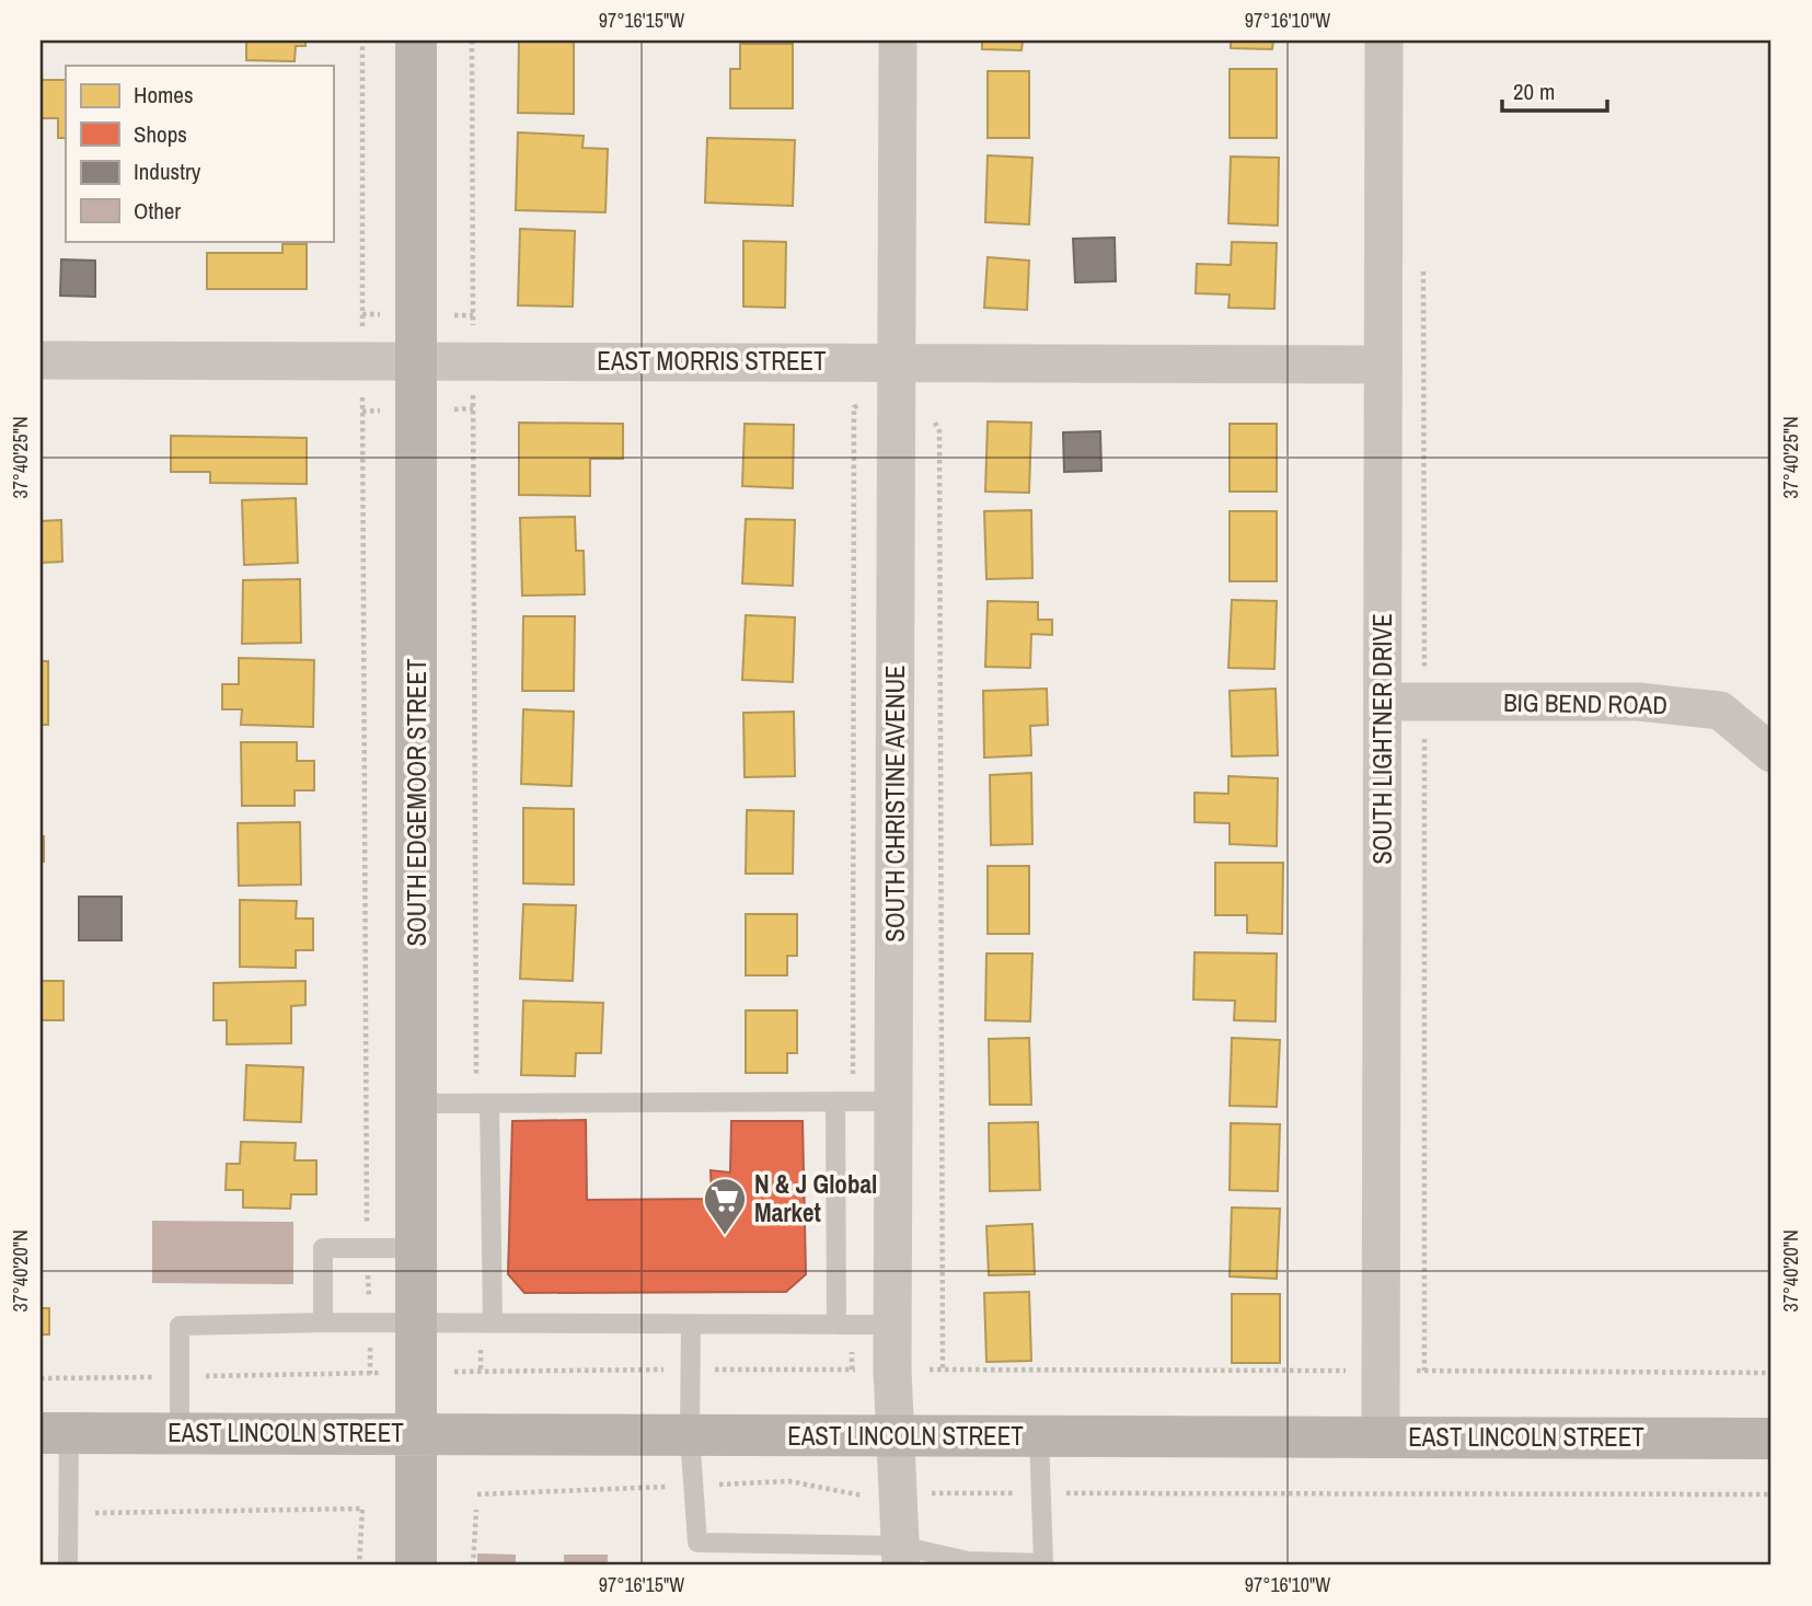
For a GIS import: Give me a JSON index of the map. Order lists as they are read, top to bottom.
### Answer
{
  "streets": {
    "street": [
      "EAST MORRIS STREET",
      "BIG BEND ROAD",
      "SOUTH LIGHTNER DRIVE",
      "SOUTH EDGEMOOR STREET",
      "SOUTH CHRISTINE AVENUE",
      "EAST LINCOLN STREET"
    ]
  },
  "crossings": [
    ["EAST MORRIS STREET", "SOUTH LIGHTNER DRIVE"],
    ["EAST MORRIS STREET", "SOUTH EDGEMOOR STREET"],
    ["EAST MORRIS STREET", "SOUTH CHRISTINE AVENUE"],
    ["BIG BEND ROAD", "SOUTH LIGHTNER DRIVE"],
    ["SOUTH LIGHTNER DRIVE", "EAST LINCOLN STREET"],
    ["SOUTH EDGEMOOR STREET", "EAST LINCOLN STREET"],
    ["SOUTH CHRISTINE AVENUE", "EAST LINCOLN STREET"]
  ],
  "places": {
    "supermarket": ["N & J Global Market"]
  },
  "legend": [
    "Homes",
    "Shops",
    "Industry",
    "Other"
  ],
  "scale_bar": "20 m",
  "coordinates": [
    "97°16'15\"W",
    "97°16'10\"W",
    "37°40'25\"N",
    "37°40'20\"N"
  ]
}
